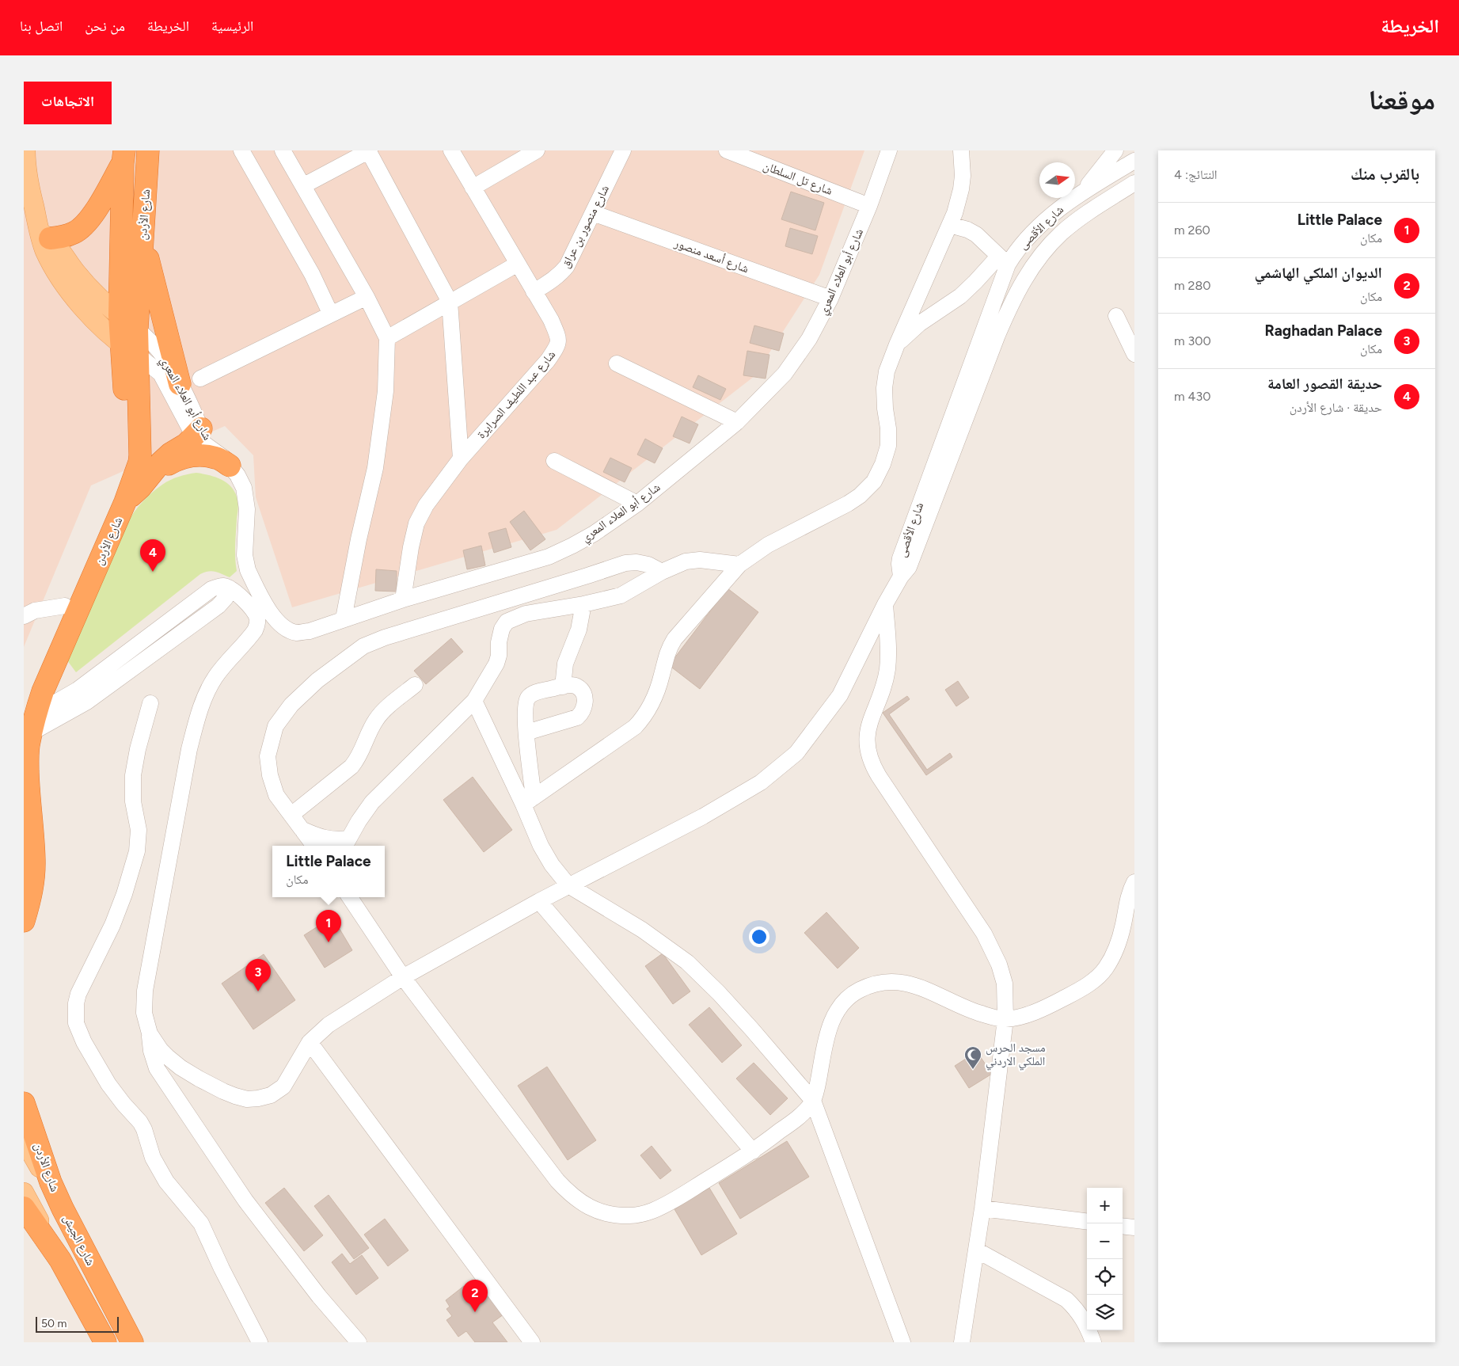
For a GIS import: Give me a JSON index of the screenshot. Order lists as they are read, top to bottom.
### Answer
{
  "streets": {
    "highway": ["شارع الأردن", "شارع الجيش"],
    "main road": ["شارع أبو العلاء المعري"],
    "street": [
      "شارع تل السلطان",
      "شارع منصور بن عراق",
      "شارع الأقصى",
      "شارع أسعد منصور",
      "شارع عبد اللطيف الصرايرة"
    ]
  },
  "crossings": [
    ["شارع تل السلطان", "شارع أبو العلاء المعري"],
    ["شارع الأردن", "شارع أبو العلاء المعري"],
    ["شارع الأردن", "شارع الجيش"],
    ["شارع منصور بن عراق", "شارع أسعد منصور"],
    ["شارع منصور بن عراق", "شارع عبد اللطيف الصرايرة"],
    ["شارع أسعد منصور", "شارع أبو العلاء المعري"],
    ["شارع أبو العلاء المعري", "شارع عبد اللطيف الصرايرة"]
  ],
  "places": {
    "mosque": ["مسجد الحرس الملكي الاردني"]
  },
  "scale_bar": "50 m",
  "north": "right",
  "page": {
    "header": "الخريطة",
    "nav": [
      "الرئيسية",
      "الخريطة",
      "من نحن",
      "اتصل بنا"
    ],
    "title": "موقعنا",
    "buttons": "الاتجاهات",
    "heading": ["بالقرب منك", "النتائج: 4"],
    "list": [
      {
        "mark": "1",
        "name": "Little Palace",
        "note": "مكان",
        "value": "260 m"
      },
      {
        "mark": "2",
        "name": "الديوان الملكي الهاشمي",
        "note": "مكان",
        "value": "280 m"
      },
      {
        "mark": "3",
        "name": "Raghadan Palace",
        "note": "مكان",
        "value": "300 m"
      },
      {
        "mark": "4",
        "name": "حديقة القصور العامة",
        "note": "حديقة · شارع الأردن",
        "value": "430 m"
      }
    ],
    "pins": [
      "4",
      "1",
      "3",
      "2"
    ],
    "popup": ["Little Palace", "مكان"],
    "map_buttons": ["+", "−"],
    "scale": "50 m"
  }
}
